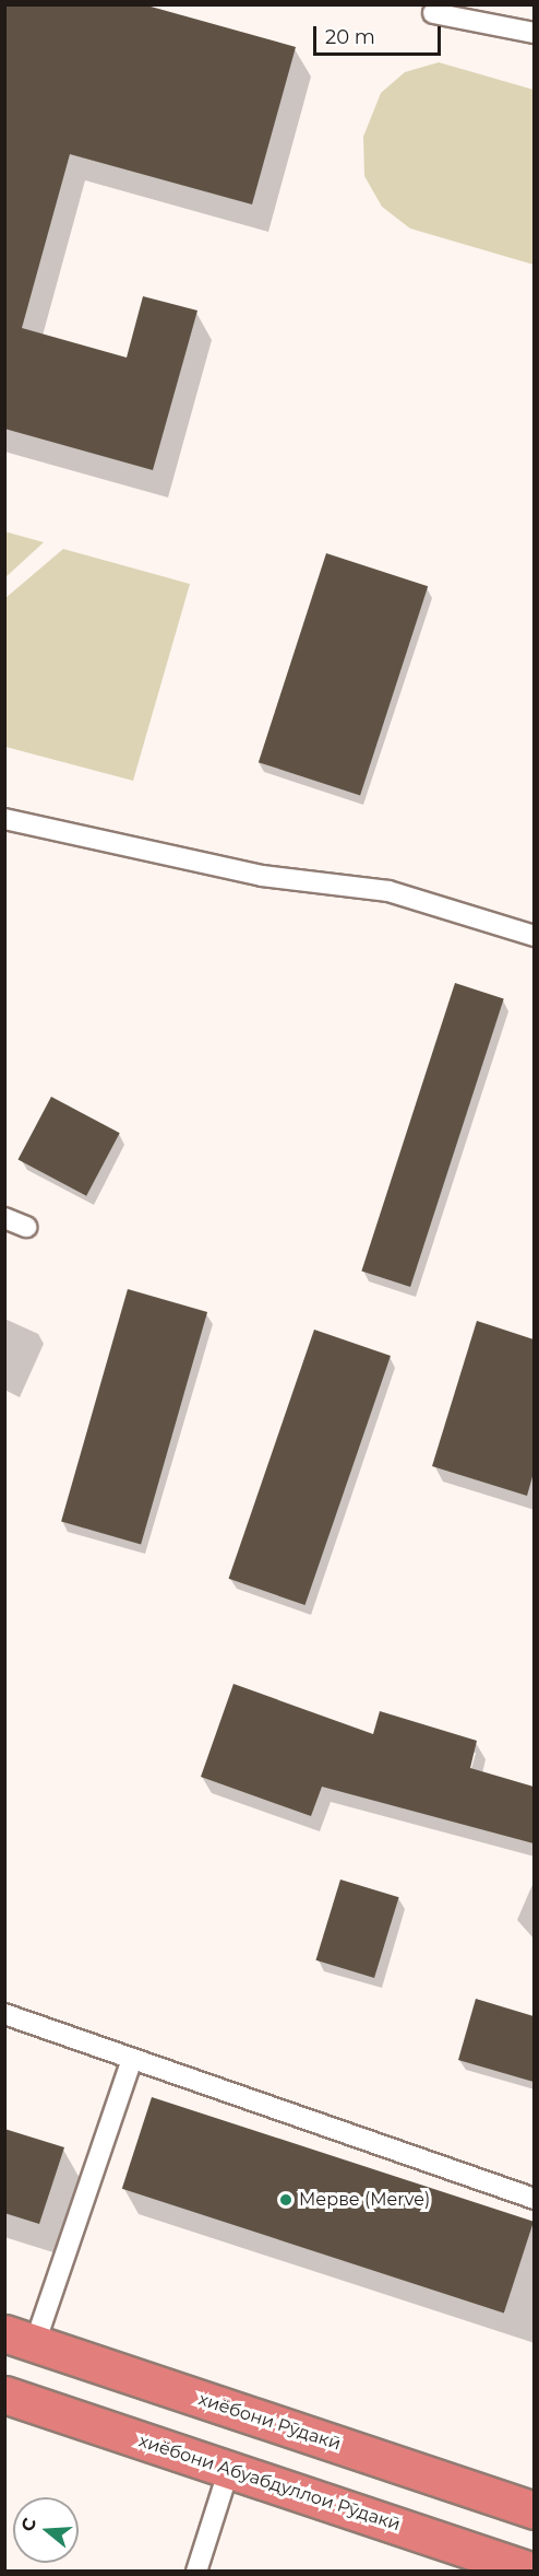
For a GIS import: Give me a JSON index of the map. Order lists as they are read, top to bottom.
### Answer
{
  "streets": {
    "highway": ["хиёбони Рӯдакӣ", "хиёбони Абуабдуллои Рӯдакӣ"]
  },
  "places": ["Mерве (Merve)"],
  "scale_bar": "20 m",
  "north": "left"
}
